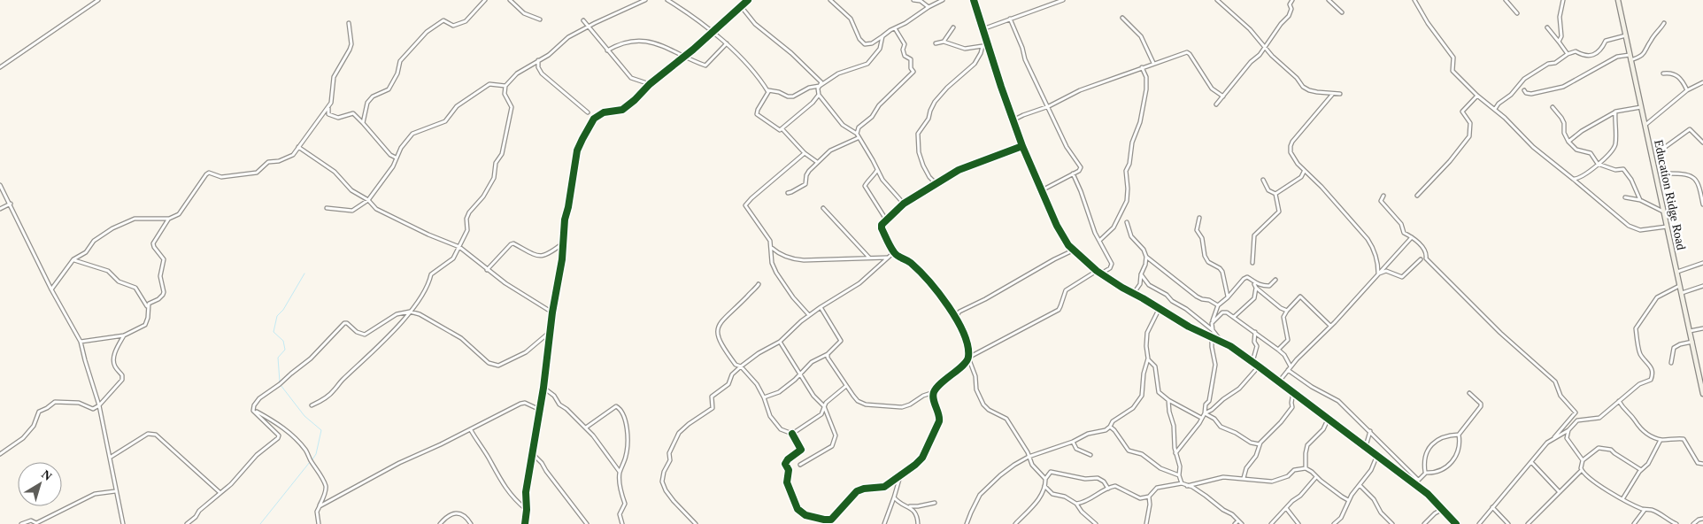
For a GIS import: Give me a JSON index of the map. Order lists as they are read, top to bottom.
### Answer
{
  "streets": {
    "main road": ["Education Ridge Road"]
  },
  "north": "top right"
}
